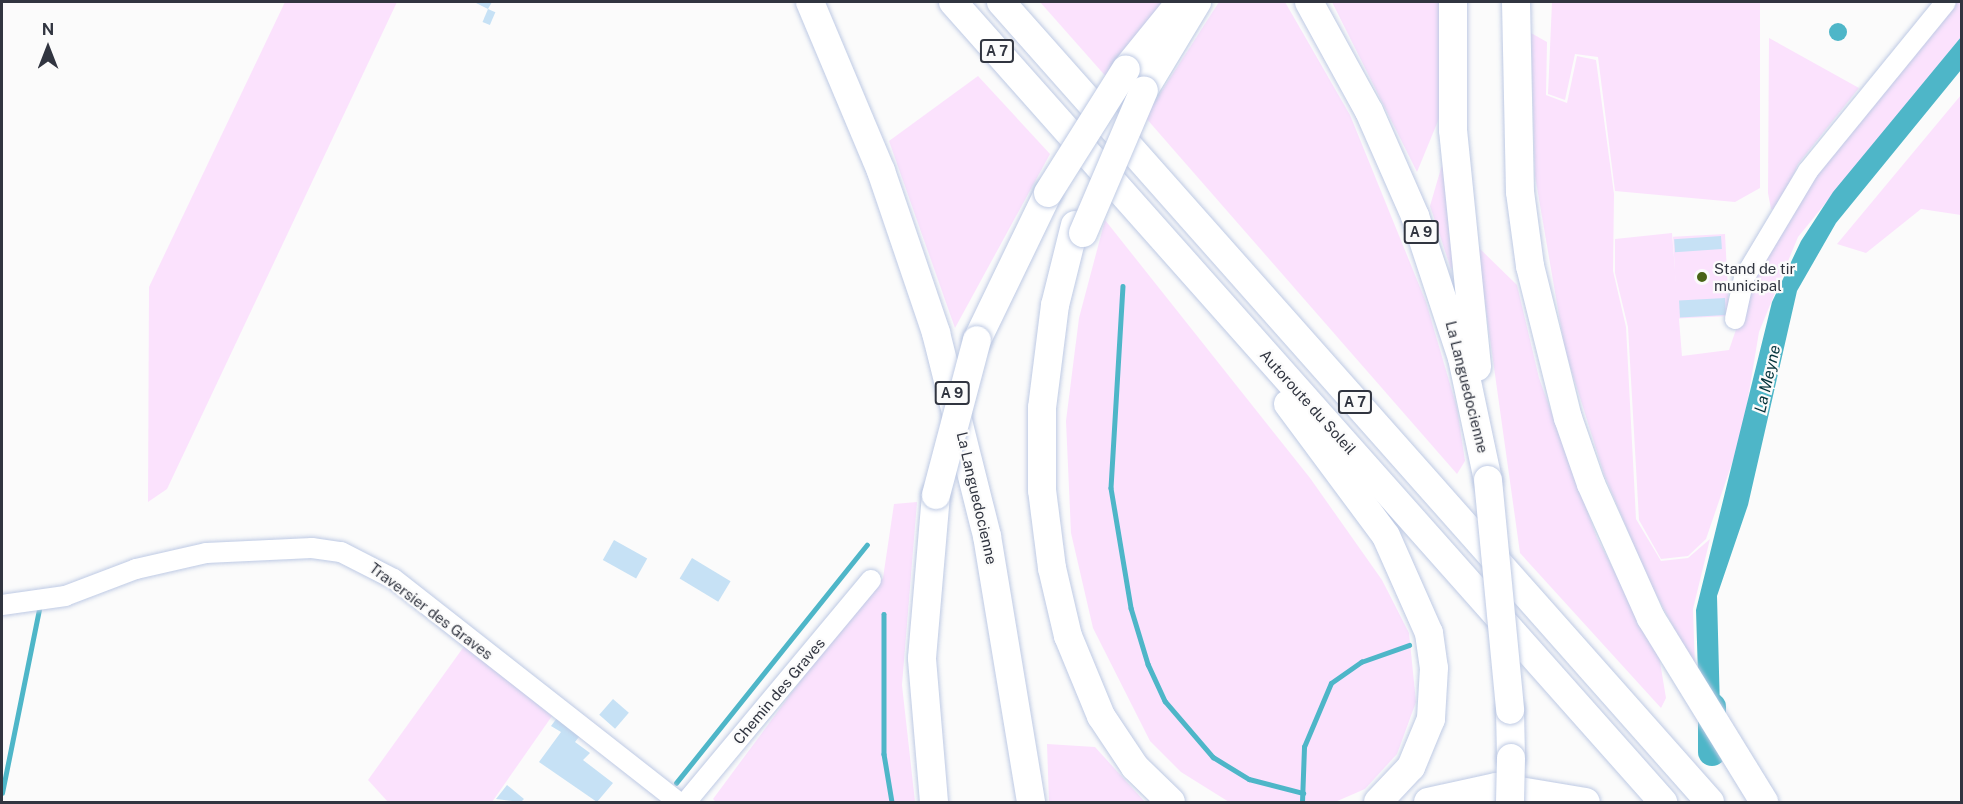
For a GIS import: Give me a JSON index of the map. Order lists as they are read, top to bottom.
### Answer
{
  "streets": {
    "highway": [
      "A 7",
      "A 9",
      "La Languedocienne",
      "Autoroute du Soleil"
    ],
    "street": ["Traversier des Graves", "Chemin des Graves"]
  },
  "water": ["La Meyne"],
  "places": ["Stand de tir municipal"],
  "north": "top"
}
